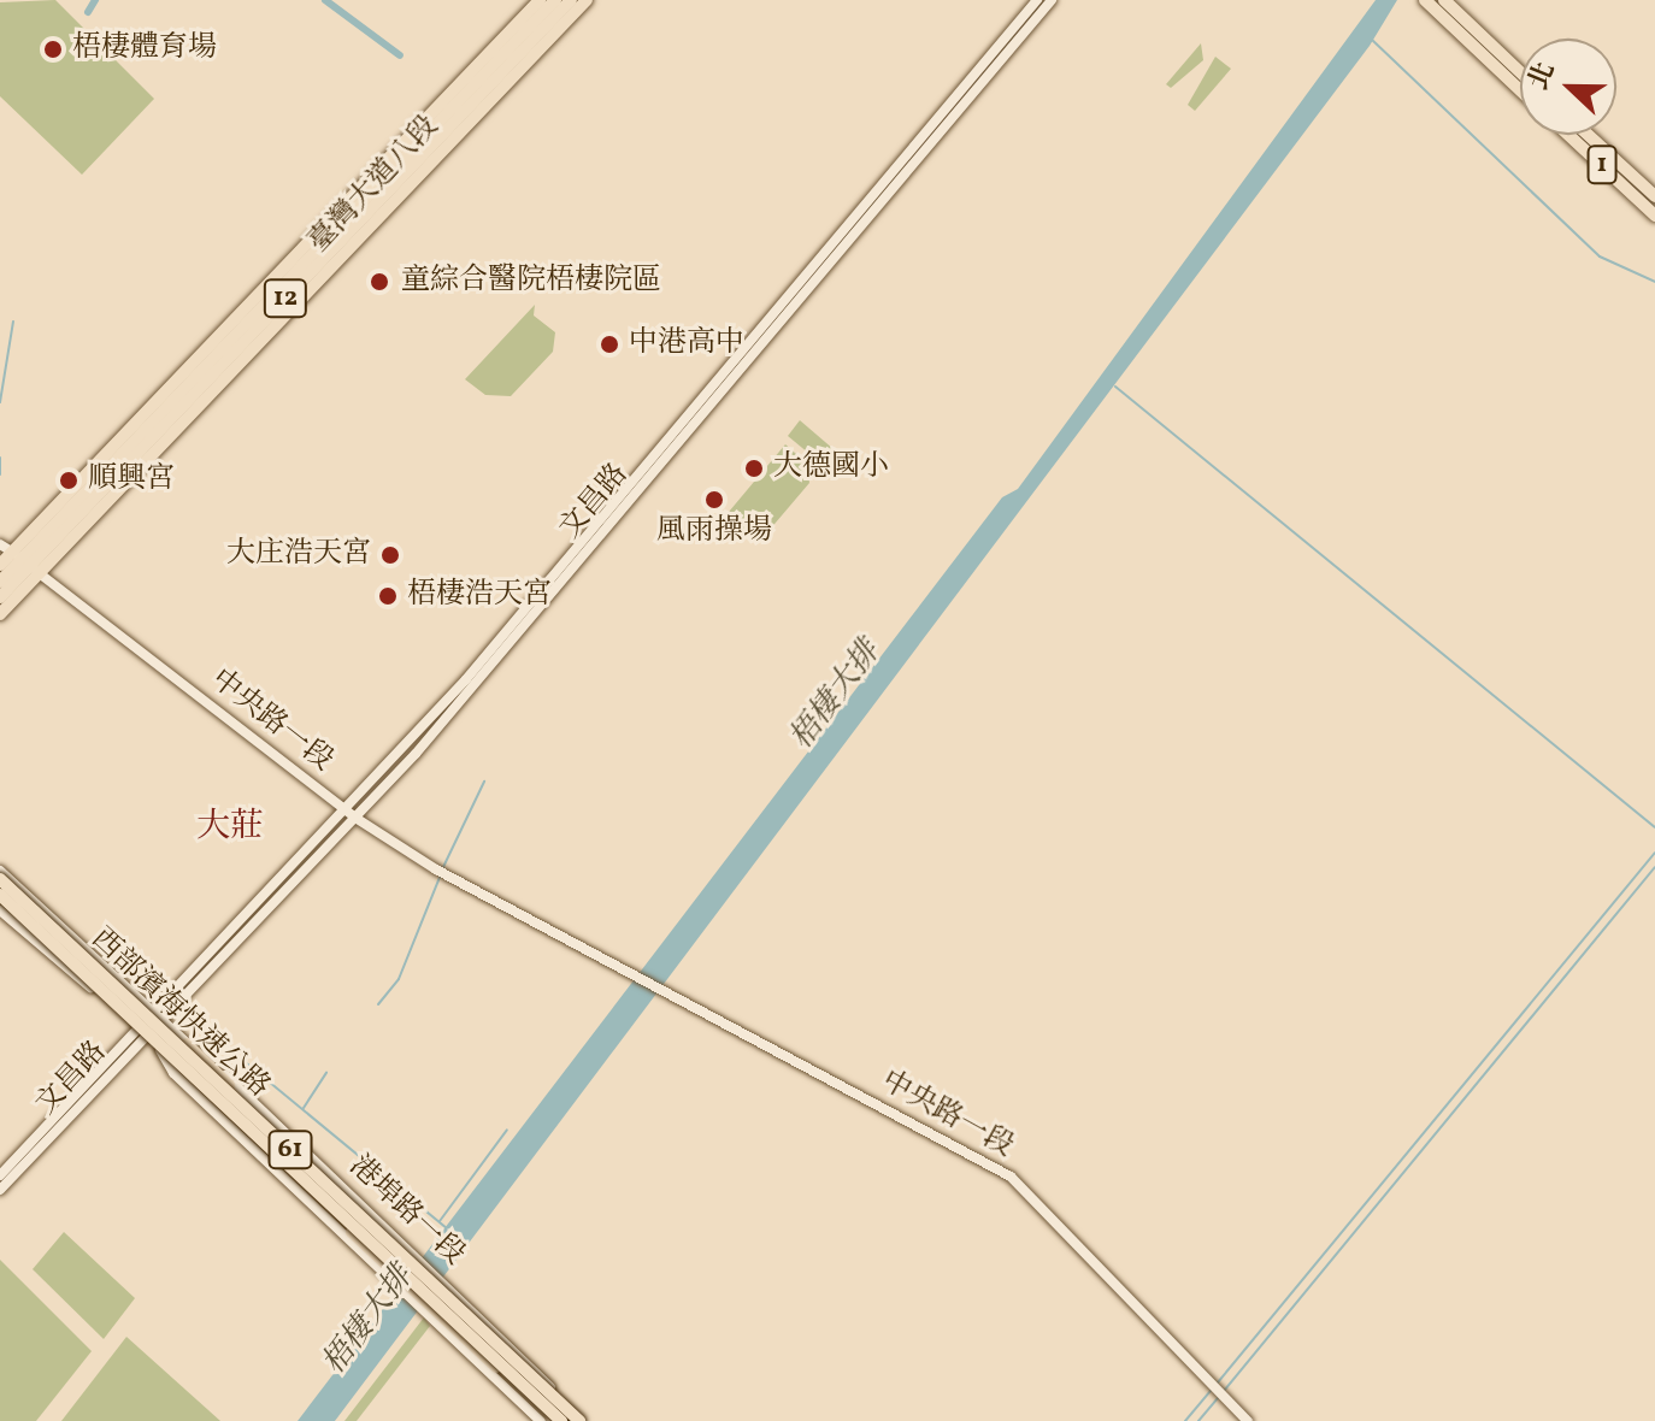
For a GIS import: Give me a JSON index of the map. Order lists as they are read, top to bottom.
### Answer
{
  "streets": {
    "main road": [
      "1",
      "臺灣大道八段",
      "12",
      "西部濱海快速公路",
      "61"
    ],
    "street": ["文昌路", "中央路一段", "港埠路一段"]
  },
  "crossings": [
    ["臺灣大道八段", "中央路一段"],
    ["文昌路", "中央路一段"],
    ["文昌路", "港埠路一段"]
  ],
  "districts": ["大莊"],
  "water": ["梧棲大排"],
  "places": [
    "梧棲體育場",
    "童綜合醫院梧棲院區",
    "中港高中",
    "大德國小",
    "順興宮",
    "風雨操場",
    "大庄浩天宮",
    "梧棲浩天宮"
  ],
  "north": "left"
}
